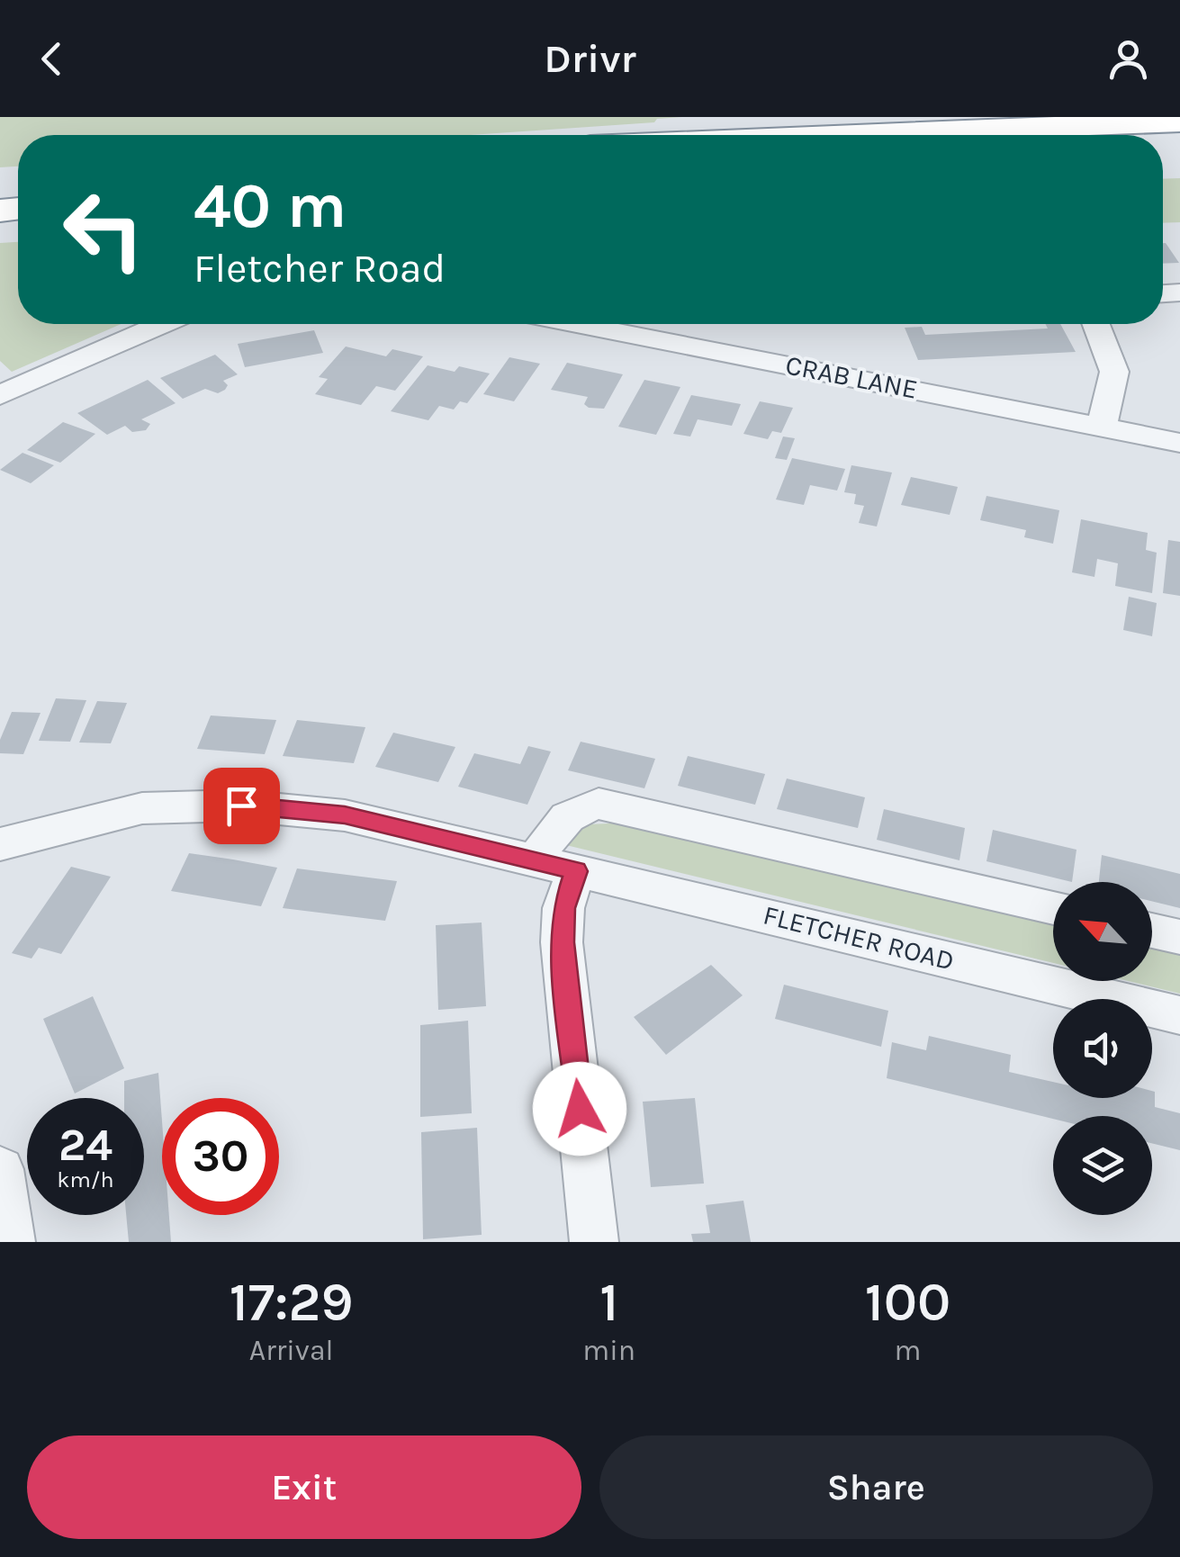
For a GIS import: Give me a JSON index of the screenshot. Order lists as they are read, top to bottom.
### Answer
{
  "streets": {
    "street": ["CRAB LANE", "FLETCHER ROAD"]
  },
  "north": "top left",
  "page": {
    "header": "Drivr",
    "turn": ["40 m", "Fletcher Road"],
    "speed": "24 km/h",
    "limit": "30",
    "eta": [
      "17:29",
      "Arrival",
      "1",
      "min",
      "100",
      "m"
    ],
    "buttons": ["Exit", "Share"]
  }
}
